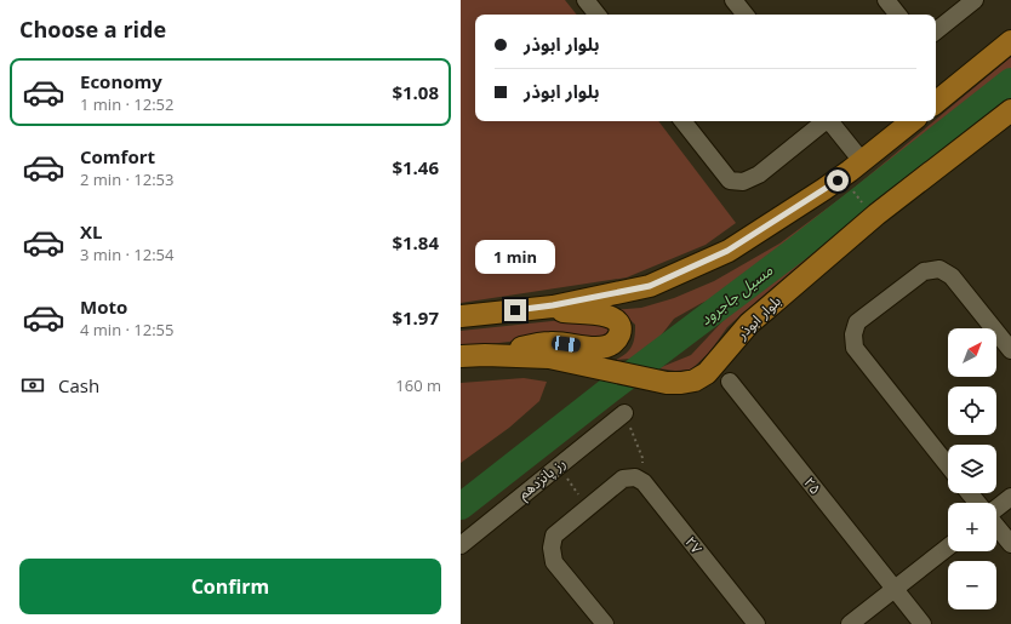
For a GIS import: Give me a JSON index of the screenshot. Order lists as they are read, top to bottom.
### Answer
{
  "streets": {
    "main road": ["بلوار ابوذر"],
    "street": ["رز پانزدهم", "۲۵", "۲۷"]
  },
  "water": ["مسیل جاجرود"],
  "north": "top right",
  "page": {
    "heading": "Choose a ride",
    "banner": ["بلوار ابوذر", "بلوار ابوذر"],
    "list": [
      {
        "name": "Economy",
        "note": "1 min · 12:52",
        "value": "$1.08"
      },
      {
        "name": "Comfort",
        "note": "2 min · 12:53",
        "value": "$1.46"
      },
      {
        "name": "XL",
        "note": "3 min · 12:54",
        "value": "$1.84"
      },
      {
        "name": "Moto",
        "note": "4 min · 12:55",
        "value": "$1.97"
      }
    ],
    "bubble": "1 min",
    "map_buttons": ["+", "−"],
    "pay": ["Cash", "160 m"],
    "buttons": "Confirm"
  }
}
